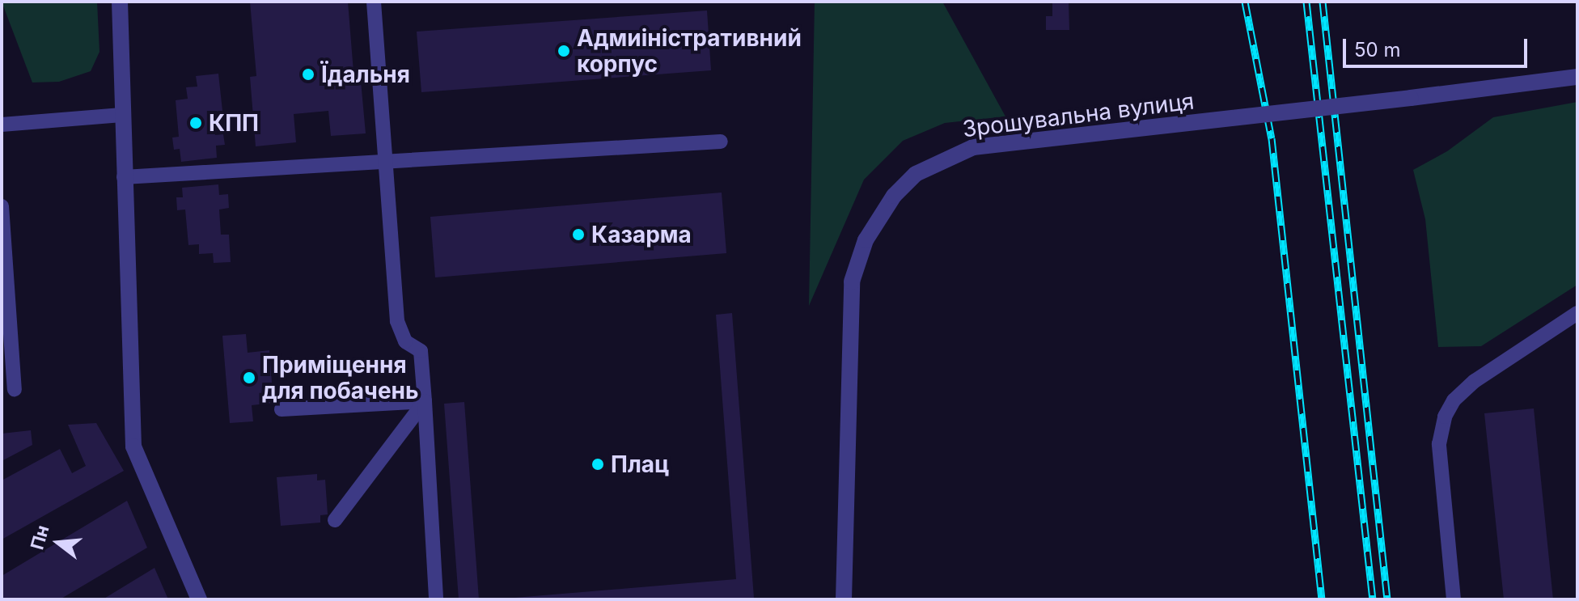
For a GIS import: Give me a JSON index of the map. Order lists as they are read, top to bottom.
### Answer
{
  "streets": {
    "street": ["Зрошувальна вулиця"]
  },
  "places": [
    "Адмиіністративний корпус",
    "Їдальня",
    "КПП",
    "Казарма",
    "Приміщення для побачень",
    "Плац"
  ],
  "scale_bar": "50 m",
  "north": "left"
}
